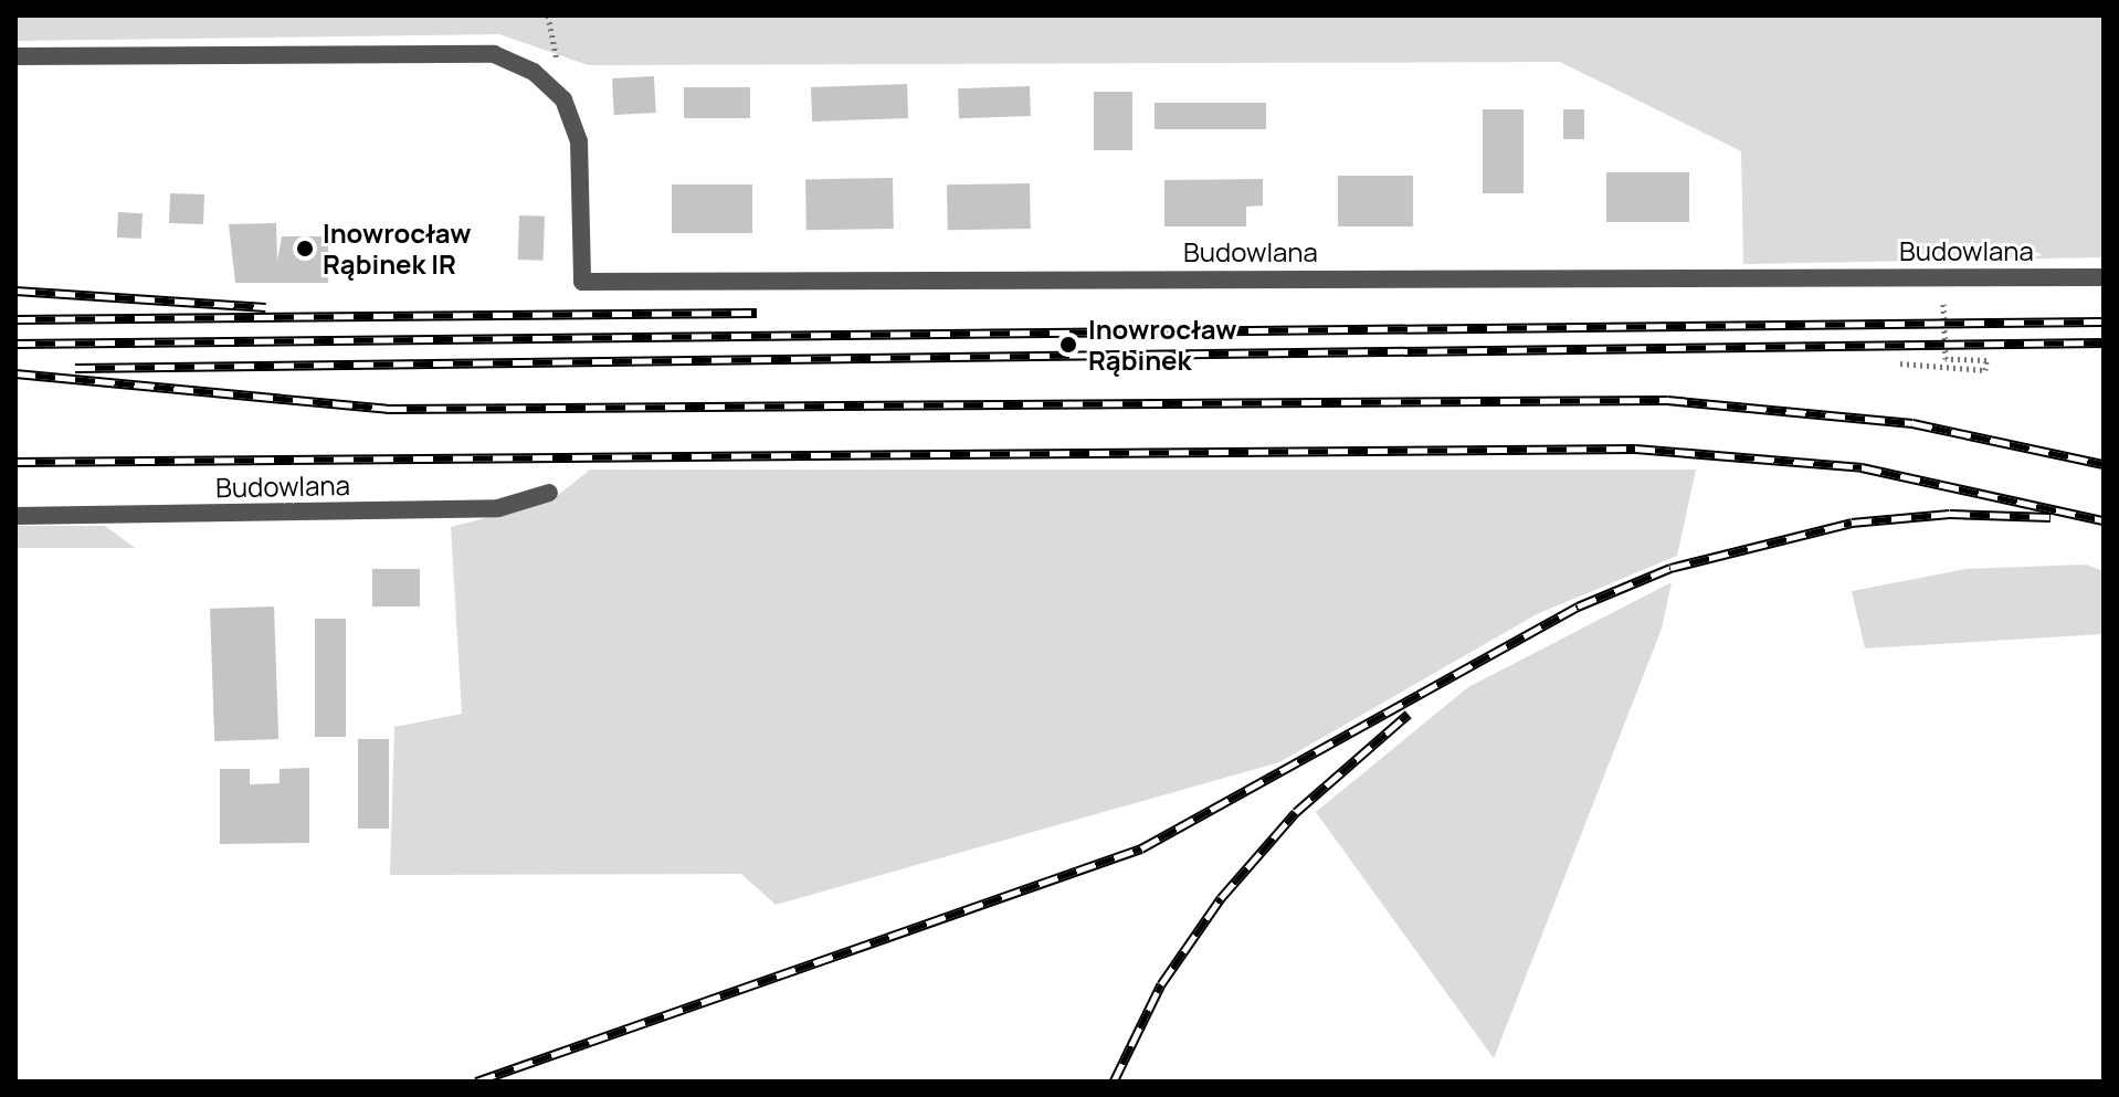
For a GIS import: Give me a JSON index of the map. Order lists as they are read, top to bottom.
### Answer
{
  "streets": {
    "street": ["Budowlana"]
  },
  "places": ["Inowrocław Rąbinek IR", "Inowrocław Rąbinek"]
}
